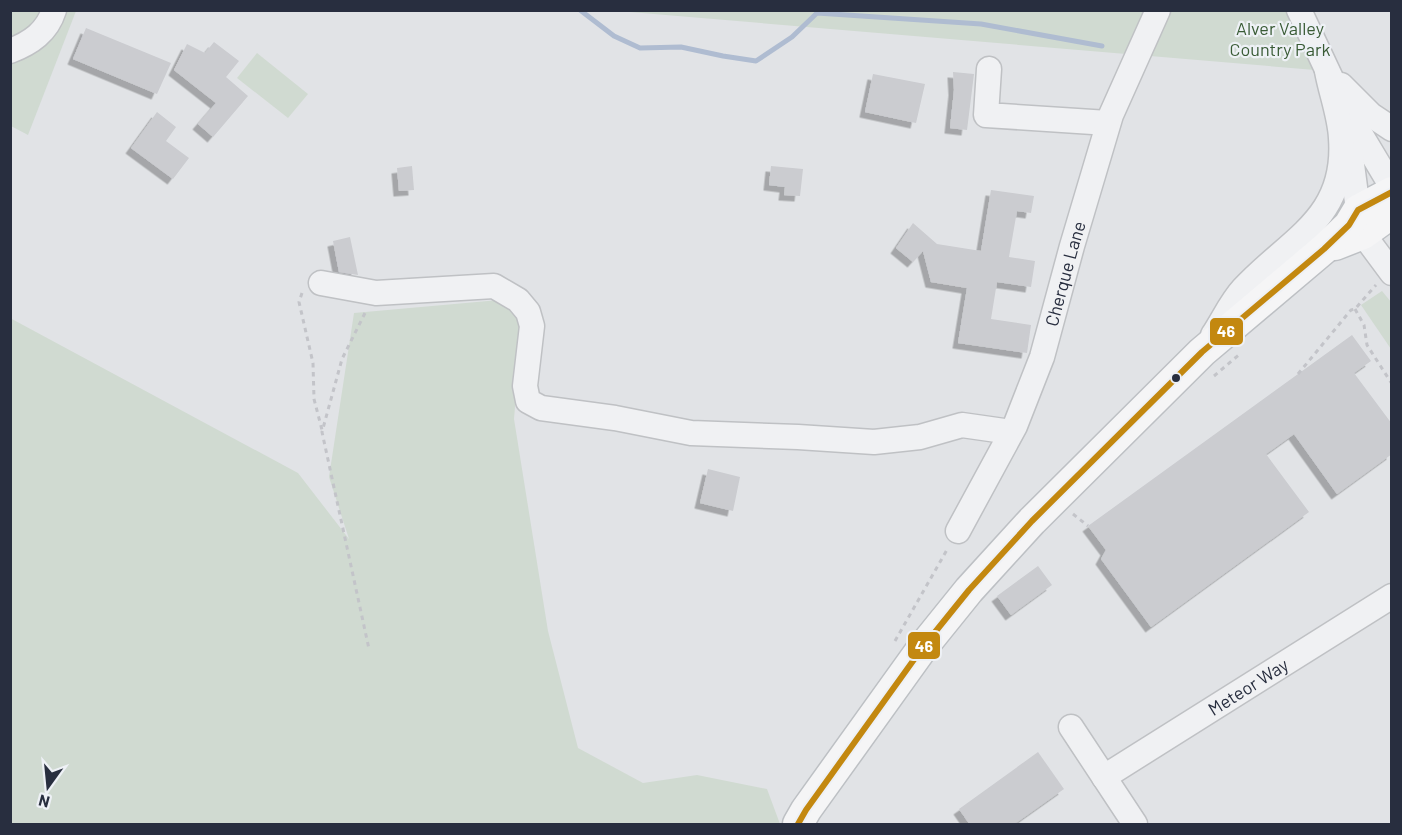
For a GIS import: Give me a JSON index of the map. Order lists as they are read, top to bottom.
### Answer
{
  "streets": {
    "street": ["Cherque Lane", "Meteor Way"]
  },
  "parks": ["Alver Valley Country Park"],
  "lines": ["transit line 46"],
  "north": "bottom"
}
